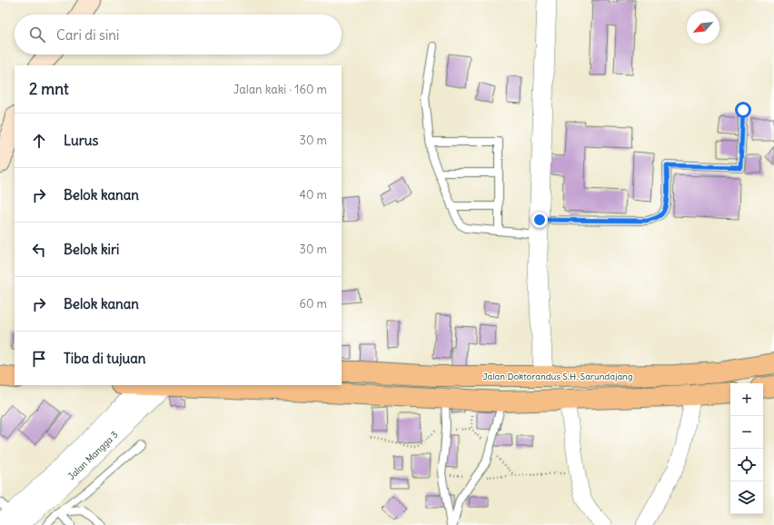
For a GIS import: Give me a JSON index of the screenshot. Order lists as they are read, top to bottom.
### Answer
{
  "streets": {
    "highway": ["Jalan Doktorandus S.H. Sarundajang"],
    "street": ["Jalan Mangga 3"]
  },
  "north": "bottom left",
  "page": {
    "search": "Cari di sini",
    "heading": ["2 mnt", "Jalan kaki · 160 m"],
    "list": [
      ["Lurus", "30 m"],
      ["Belok kanan", "40 m"],
      ["Belok kiri", "30 m"],
      ["Belok kanan", "60 m"],
      "Tiba di tujuan"
    ],
    "map_buttons": ["+", "−"]
  }
}
